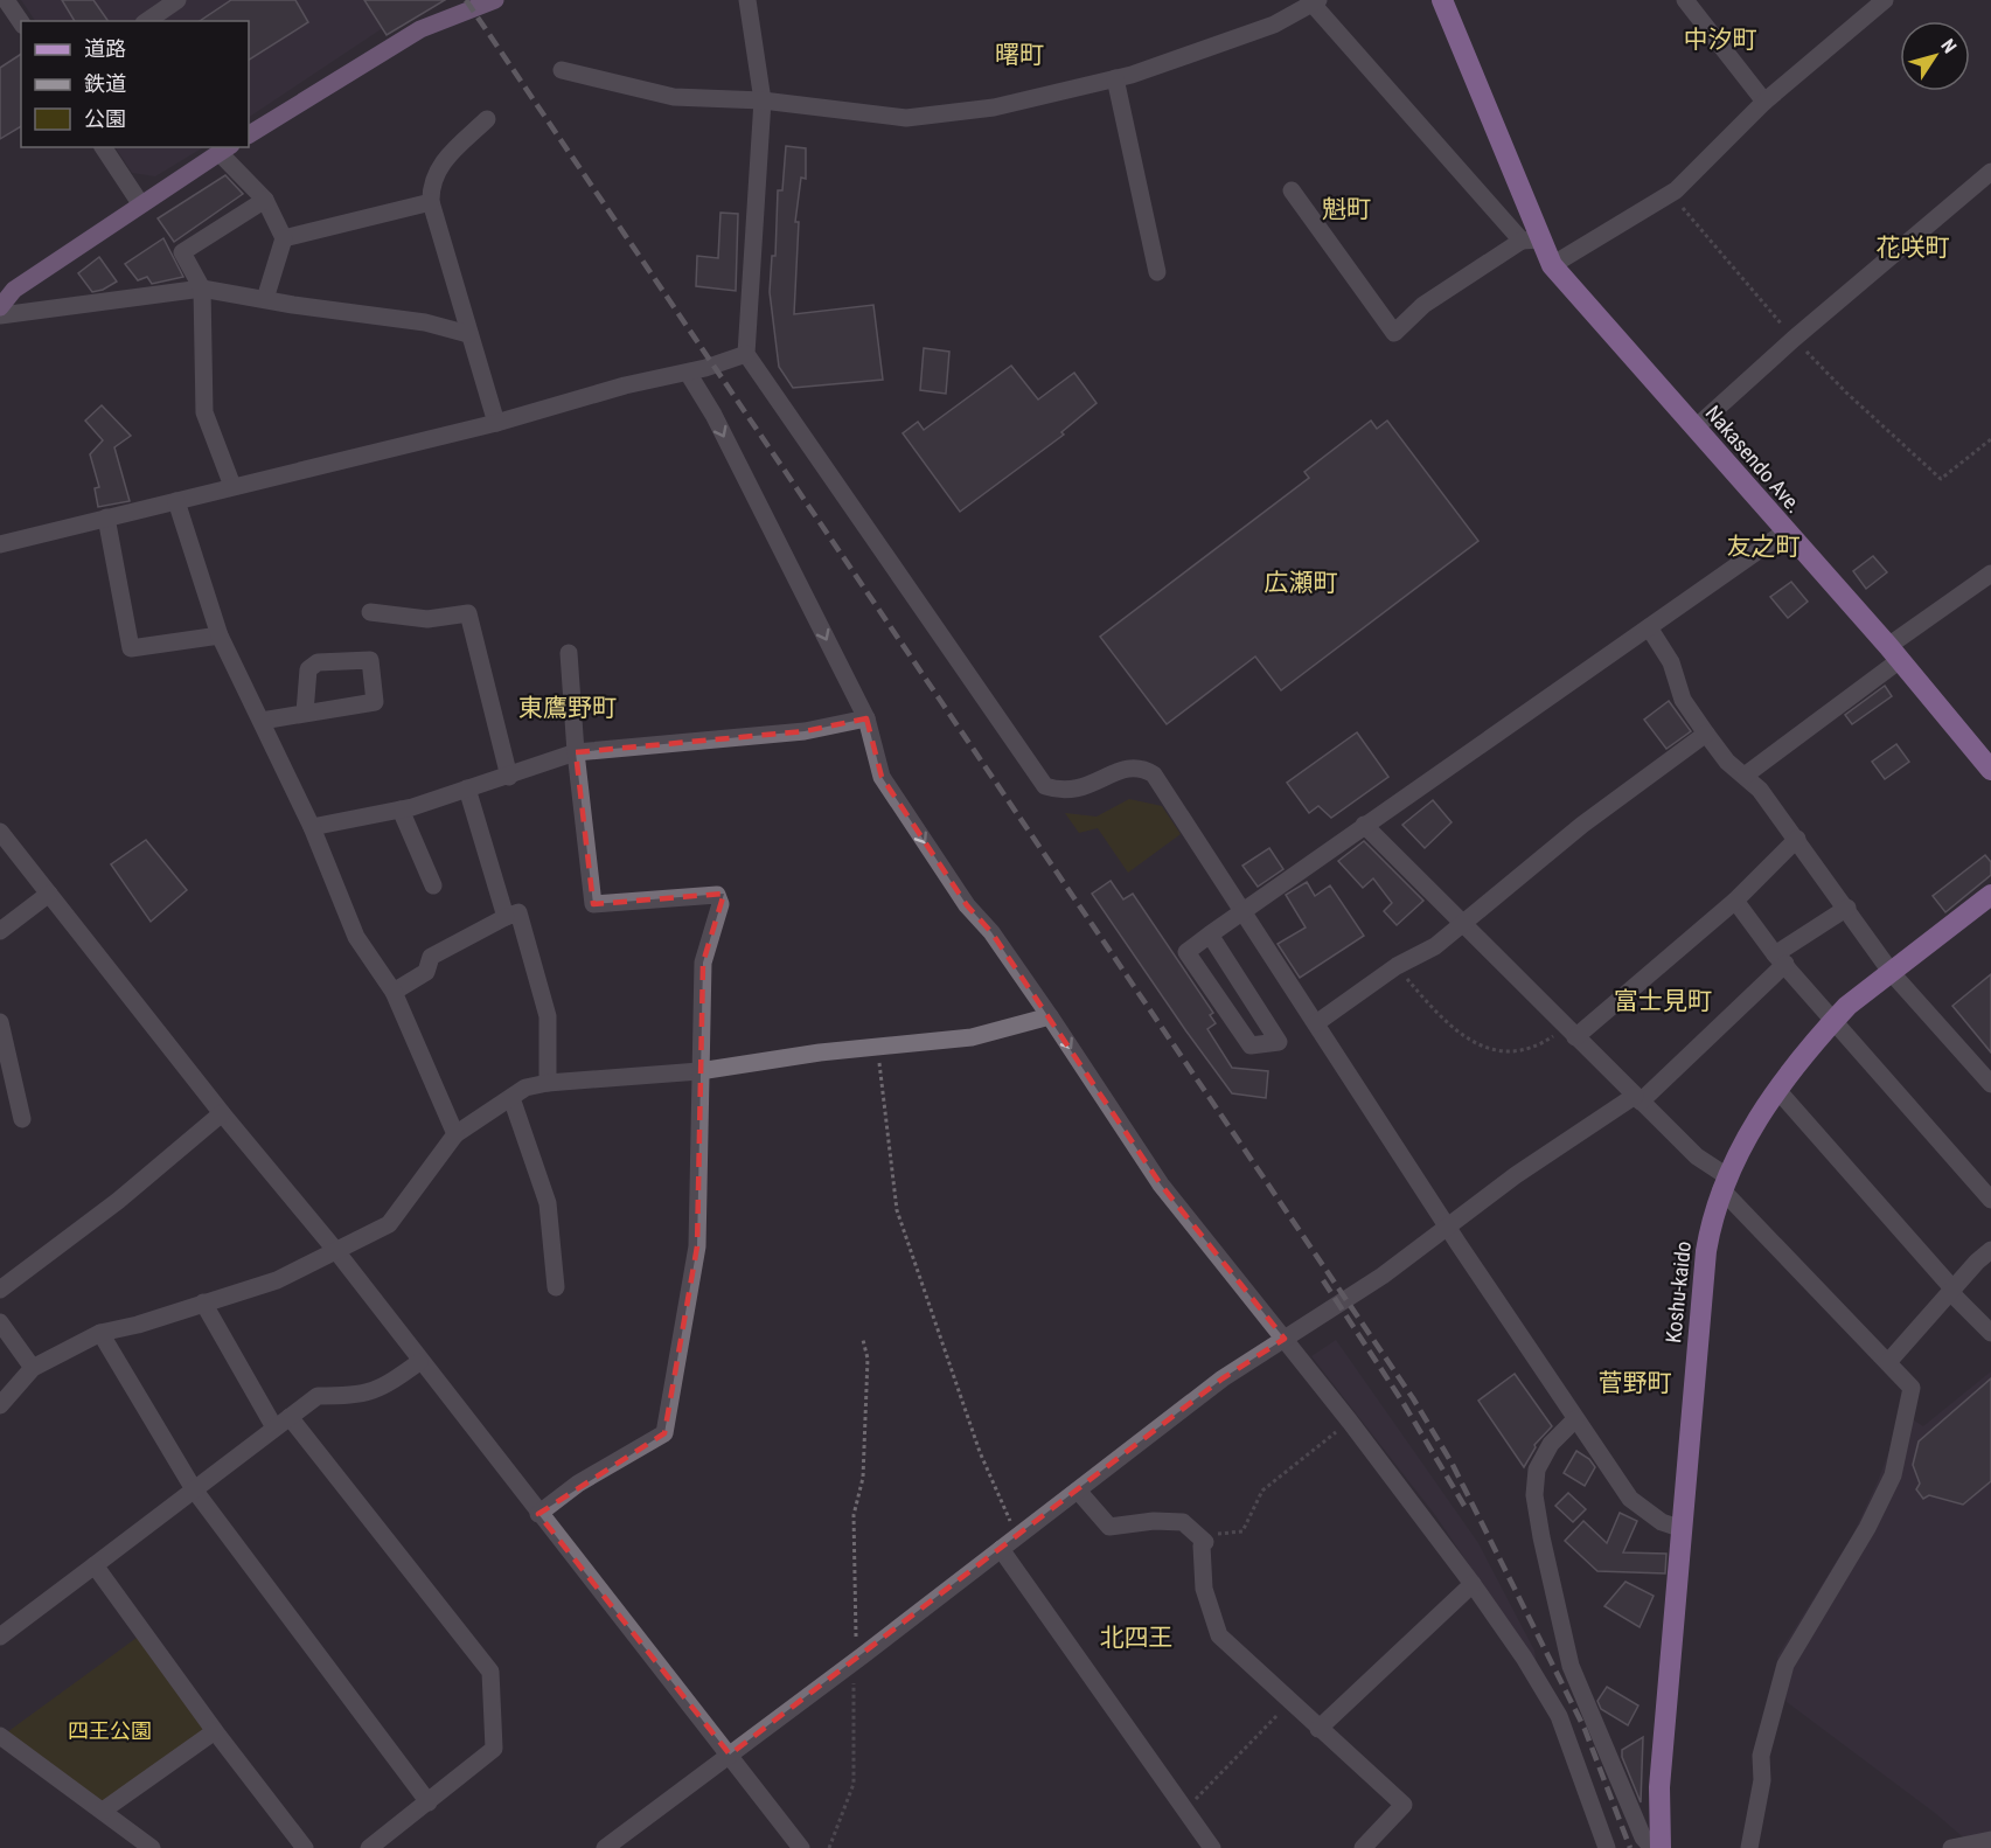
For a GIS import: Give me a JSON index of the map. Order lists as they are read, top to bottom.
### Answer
{
  "streets": {
    "highway": ["Nakasendo Ave.", "Koshu-kaido"]
  },
  "districts": [
    "中汐町",
    "曙町",
    "魁町",
    "花咲町",
    "友之町",
    "広瀬町",
    "東鷹野町",
    "富士見町",
    "菅野町",
    "北四王"
  ],
  "parks": ["四王公園"],
  "legend": ["道路", "鉄道", "公園"],
  "north": "top right"
}
